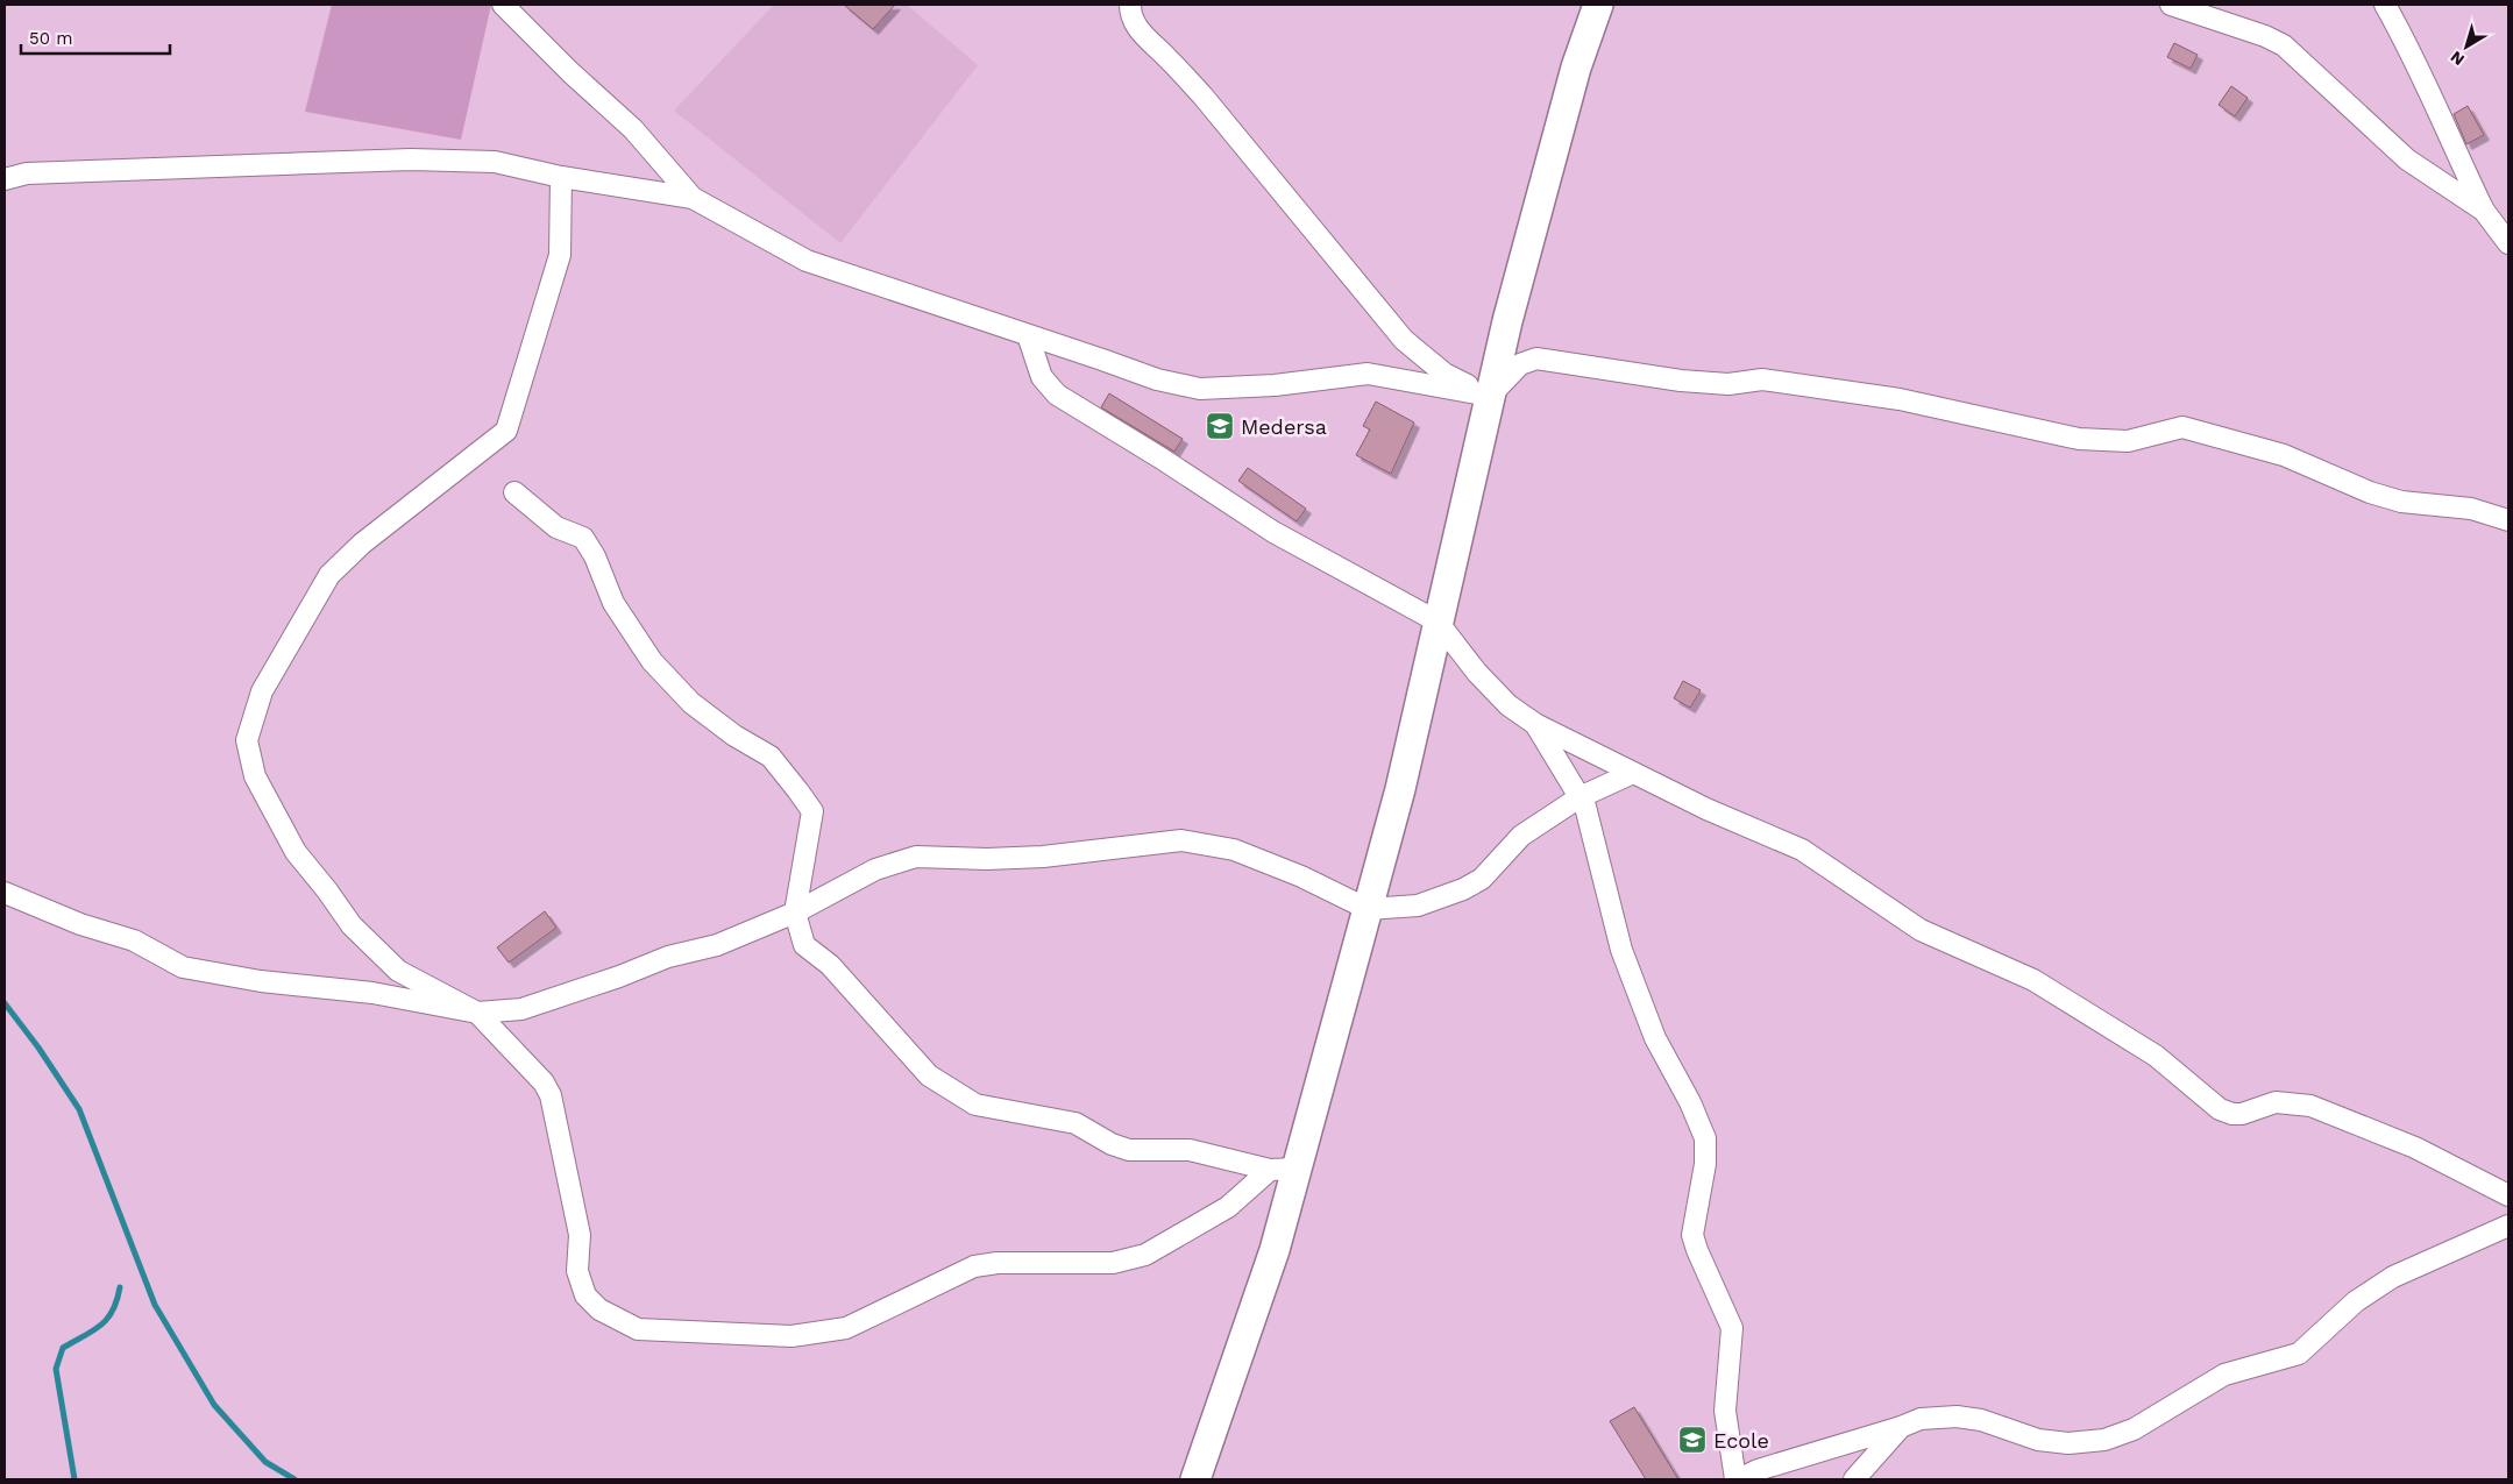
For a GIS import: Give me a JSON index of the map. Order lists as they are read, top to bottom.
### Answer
{
  "places": {
    "school or university": ["Medersa", "Ecole"]
  },
  "scale_bar": "50 m",
  "north": "bottom left"
}
